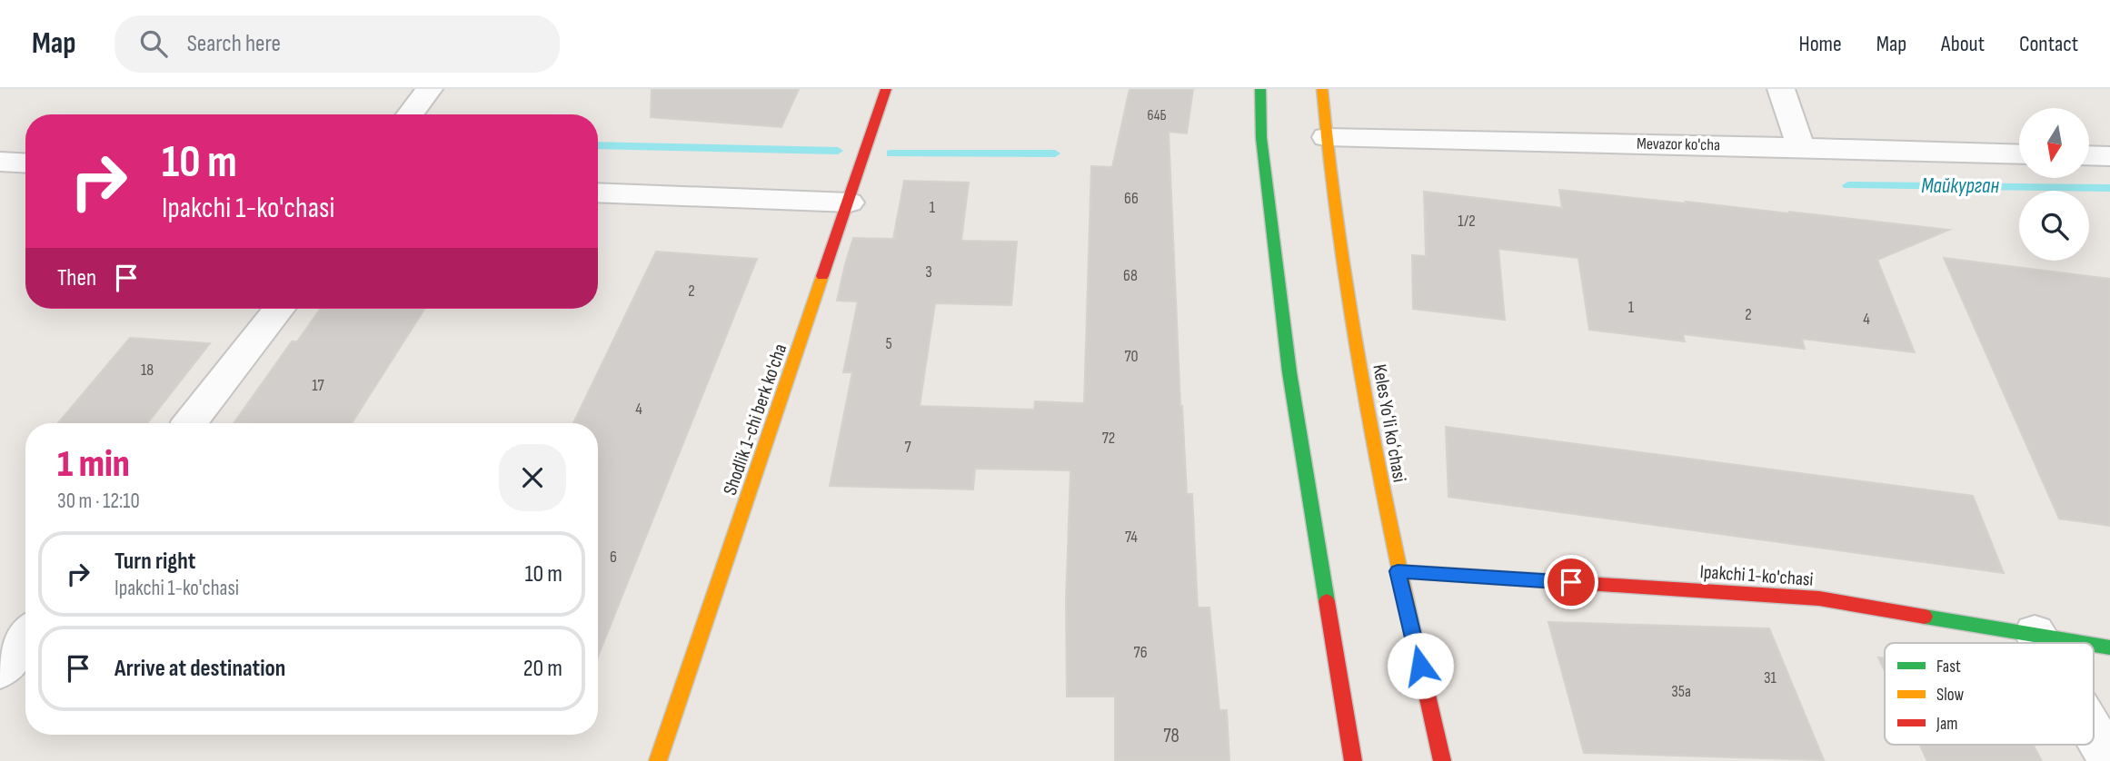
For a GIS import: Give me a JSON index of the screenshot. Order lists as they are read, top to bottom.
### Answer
{
  "streets": {
    "main road": ["Shodlik 1-chi berk ko'cha", "Keles Yoʻli koʻchasi", "Ipakchi 1-ko'chasi"],
    "street": ["Mevazor ko'cha"]
  },
  "crossings": [
    ["Mevazor ko'cha", "Keles Yoʻli koʻchasi"],
    ["Keles Yoʻli koʻchasi", "Ipakchi 1-ko'chasi"]
  ],
  "water": ["Майкурган"],
  "house_numbers": [
    "64Б",
    "66",
    "1",
    "1/2",
    "3",
    "68",
    "2",
    "1",
    "2",
    "4",
    "5",
    "70",
    "18",
    "17",
    "4",
    "72",
    "7",
    "74",
    "6",
    "76",
    "31",
    "35а",
    "78"
  ],
  "legend": ["Fast", "Slow", "Jam"],
  "north": "bottom",
  "page": {
    "header": "Map",
    "search": "Search here",
    "nav": [
      "Home",
      "Map",
      "About",
      "Contact"
    ],
    "turn": ["10 m", "Ipakchi 1-ko'chasi"],
    "then": "Then",
    "heading": ["1 min", "30 m · 12:10"],
    "list": [
      {
        "name": "Turn right",
        "note": "Ipakchi 1-ko'chasi",
        "value": "10 m"
      },
      {
        "name": "Arrive at destination",
        "value": "20 m"
      }
    ]
  }
}
